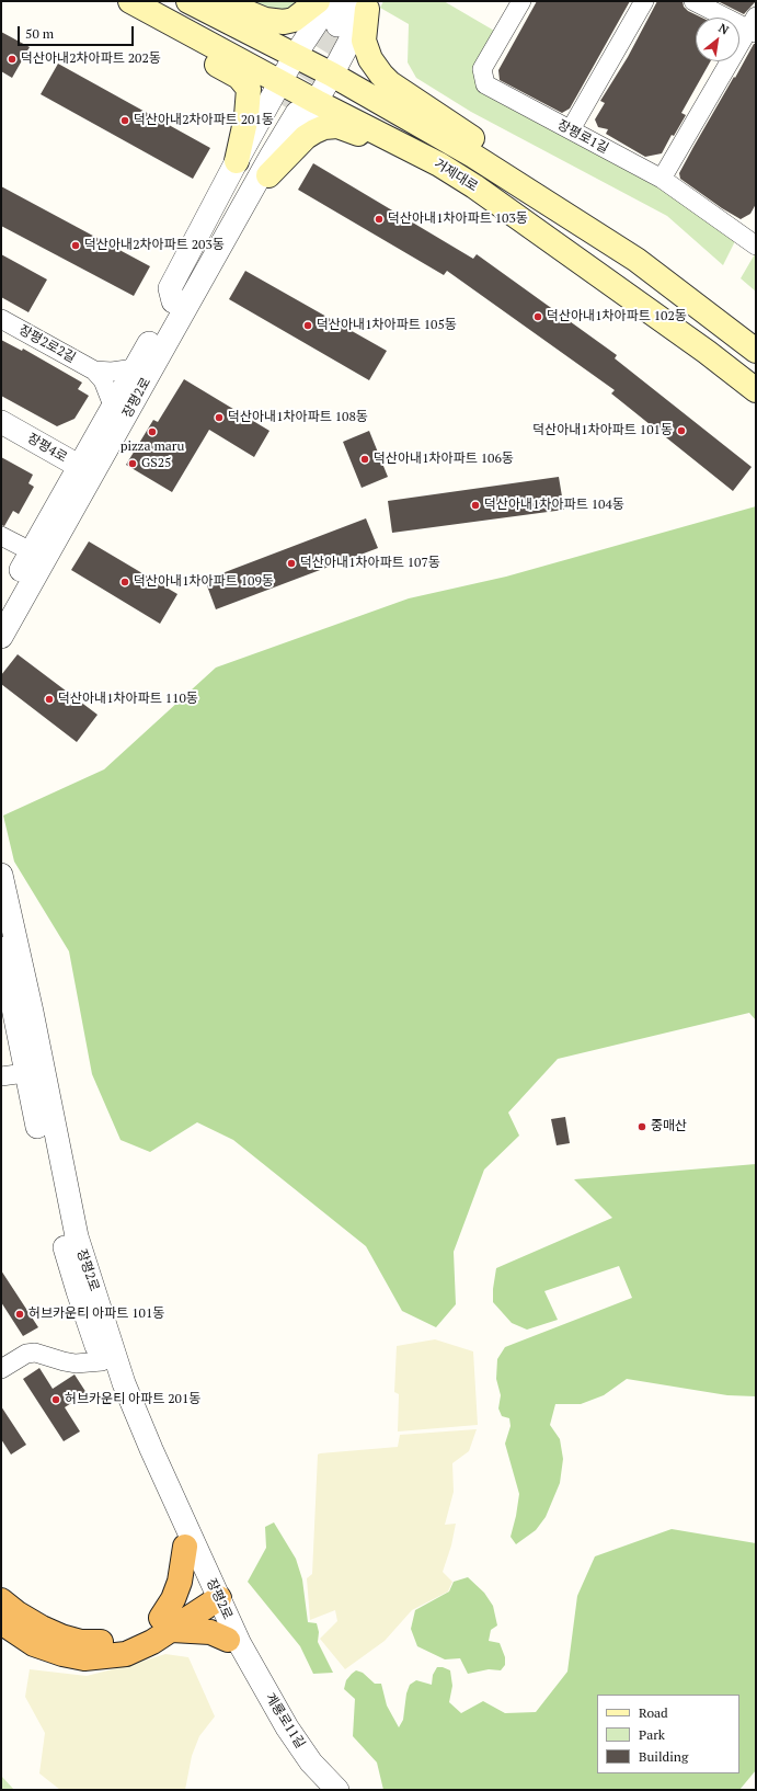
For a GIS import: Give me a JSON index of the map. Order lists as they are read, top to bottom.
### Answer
{
  "streets": {
    "main road": ["거제대로"],
    "street": [
      "장평로1길",
      "장평2로2길",
      "장평2로",
      "장평4로",
      "계룡로11길"
    ]
  },
  "crossings": [
    ["장평2로", "장평4로"],
    ["장평2로", "계룡로11길"]
  ],
  "places": [
    "덕산아내2차아파트 202동",
    "덕산아내2차아파트 201동",
    "덕산아내1차아파트 103동",
    "덕산아내2차아파트 203동",
    "덕산아내1차아파트 102동",
    "덕산아내1차아파트 105동",
    "덕산아내1차아파트 108동",
    "덕산아내1차아파트 101동",
    "pizza maru",
    "덕산아내1차아파트 106동",
    "GS25",
    "덕산아내1차아파트 104동",
    "덕산아내1차아파트 107동",
    "덕산아내1차아파트 109동",
    "덕산아내1차아파트 110동",
    "중매산",
    "허브카운티 아파트 101동",
    "허브카운티 아파트 201동"
  ],
  "legend": ["Road", "Park", "Building"],
  "scale_bar": "50 m",
  "north": "top right"
}
